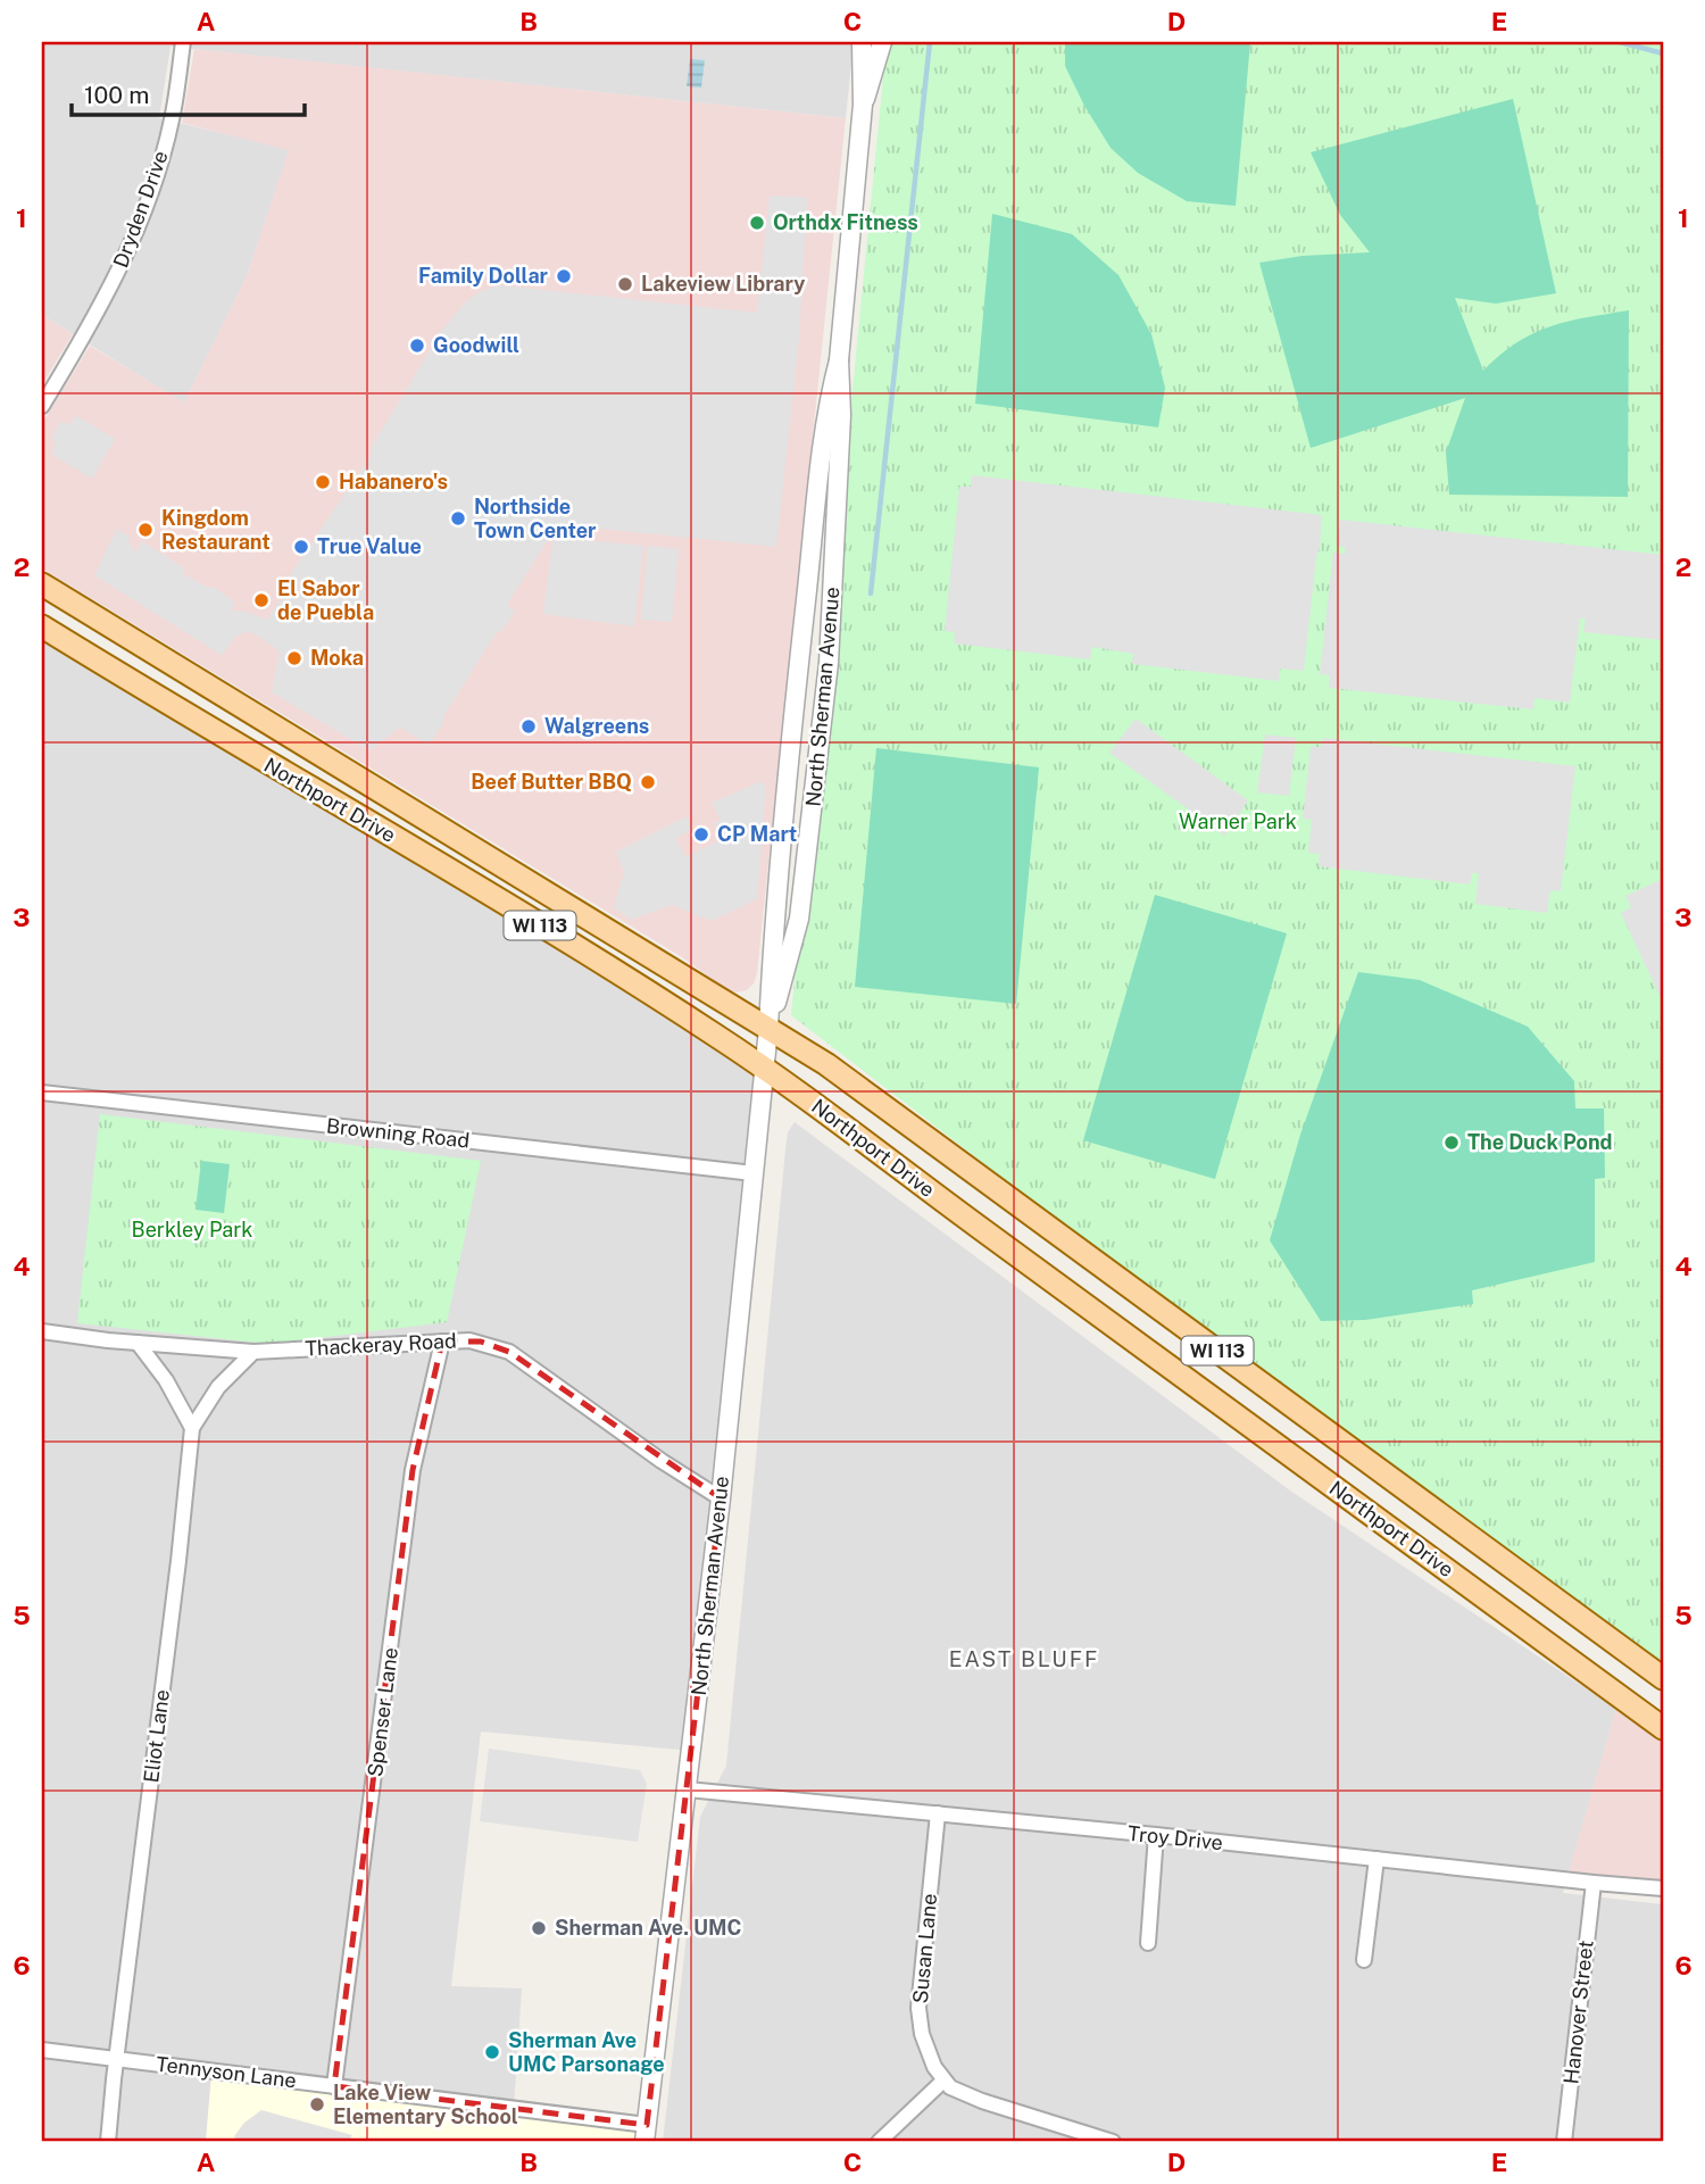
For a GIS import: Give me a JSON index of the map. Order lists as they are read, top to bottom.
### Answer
{
  "streets": {
    "main road": ["Northport Drive", "WI 113"],
    "street": [
      "Dryden Drive",
      "North Sherman Avenue",
      "Browning Road",
      "Thackeray Road",
      "Spenser Lane",
      "Eliot Lane",
      "Troy Drive",
      "Susan Lane",
      "Hanover Street",
      "Tennyson Lane"
    ]
  },
  "crossings": [
    ["North Sherman Avenue", "Northport Drive"],
    ["North Sherman Avenue", "Browning Road"],
    ["North Sherman Avenue", "Thackeray Road"],
    ["North Sherman Avenue", "Troy Drive"],
    ["North Sherman Avenue", "Tennyson Lane"],
    ["Thackeray Road", "Spenser Lane"],
    ["Thackeray Road", "Eliot Lane"],
    ["Spenser Lane", "Tennyson Lane"],
    ["Eliot Lane", "Tennyson Lane"],
    ["Troy Drive", "Susan Lane"],
    ["Troy Drive", "Hanover Street"]
  ],
  "districts": ["EAST BLUFF"],
  "parks": ["Warner Park", "Berkley Park"],
  "places": [
    "Orthdx Fitness",
    "Family Dollar",
    "Lakeview Library",
    "Goodwill",
    "Habanero's",
    "Northside Town Center",
    "Kingdom Restaurant",
    "True Value",
    "El Sabor de Puebla",
    "Moka",
    "Walgreens",
    "Beef Butter BBQ",
    "CP Mart",
    "The Duck Pond",
    "Sherman Ave. UMC",
    "Sherman Ave UMC Parsonage",
    "Lake View Elementary School"
  ],
  "scale_bar": "100 m",
  "grid": {
    "columns": [
      "A",
      "B",
      "C",
      "D",
      "E"
    ],
    "rows": [
      "1",
      "2",
      "3",
      "4",
      "5",
      "6"
    ]
  }
}
